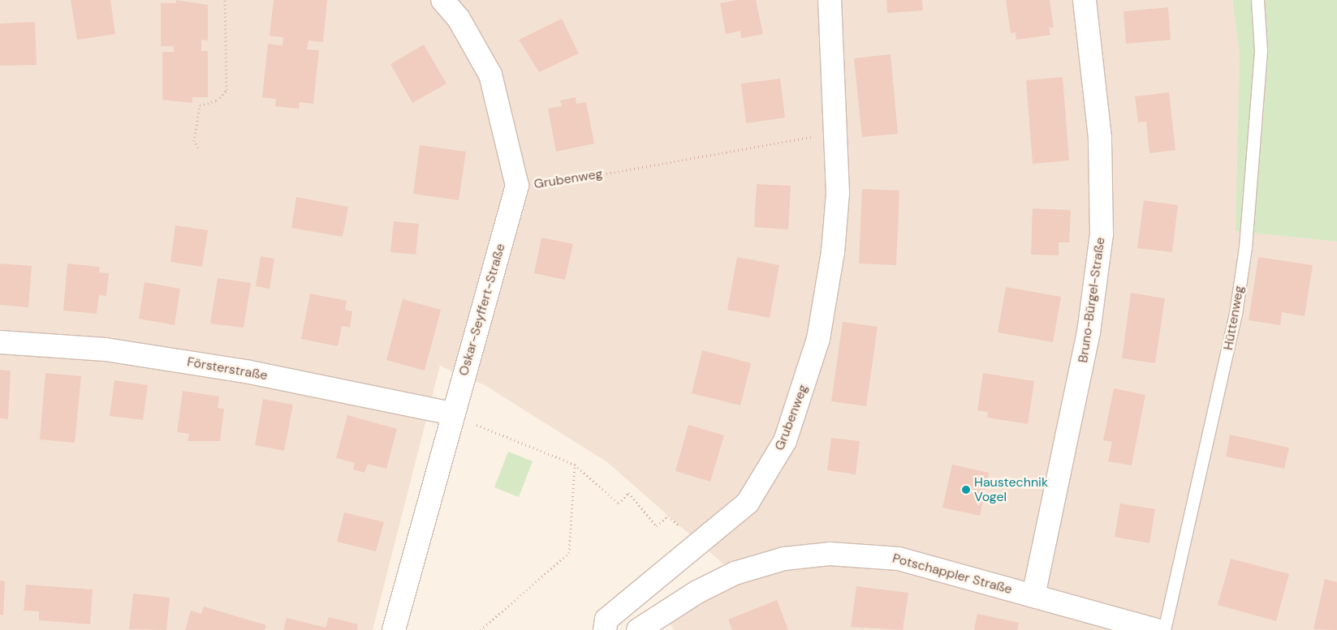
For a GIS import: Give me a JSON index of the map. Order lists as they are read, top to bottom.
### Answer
{
  "streets": {
    "street": [
      "Grubenweg",
      "Bruno-Bürgel-Straße",
      "Oskar-Seyffert-Straße",
      "Försterstraße",
      "Potschappler Straße"
    ],
    "lane": ["Hüttenweg"]
  },
  "crossings": [
    ["Grubenweg", "Oskar-Seyffert-Straße"],
    ["Bruno-Bürgel-Straße", "Potschappler Straße"],
    ["Oskar-Seyffert-Straße", "Försterstraße"]
  ],
  "places": ["Haustechnik Vogel"]
}
